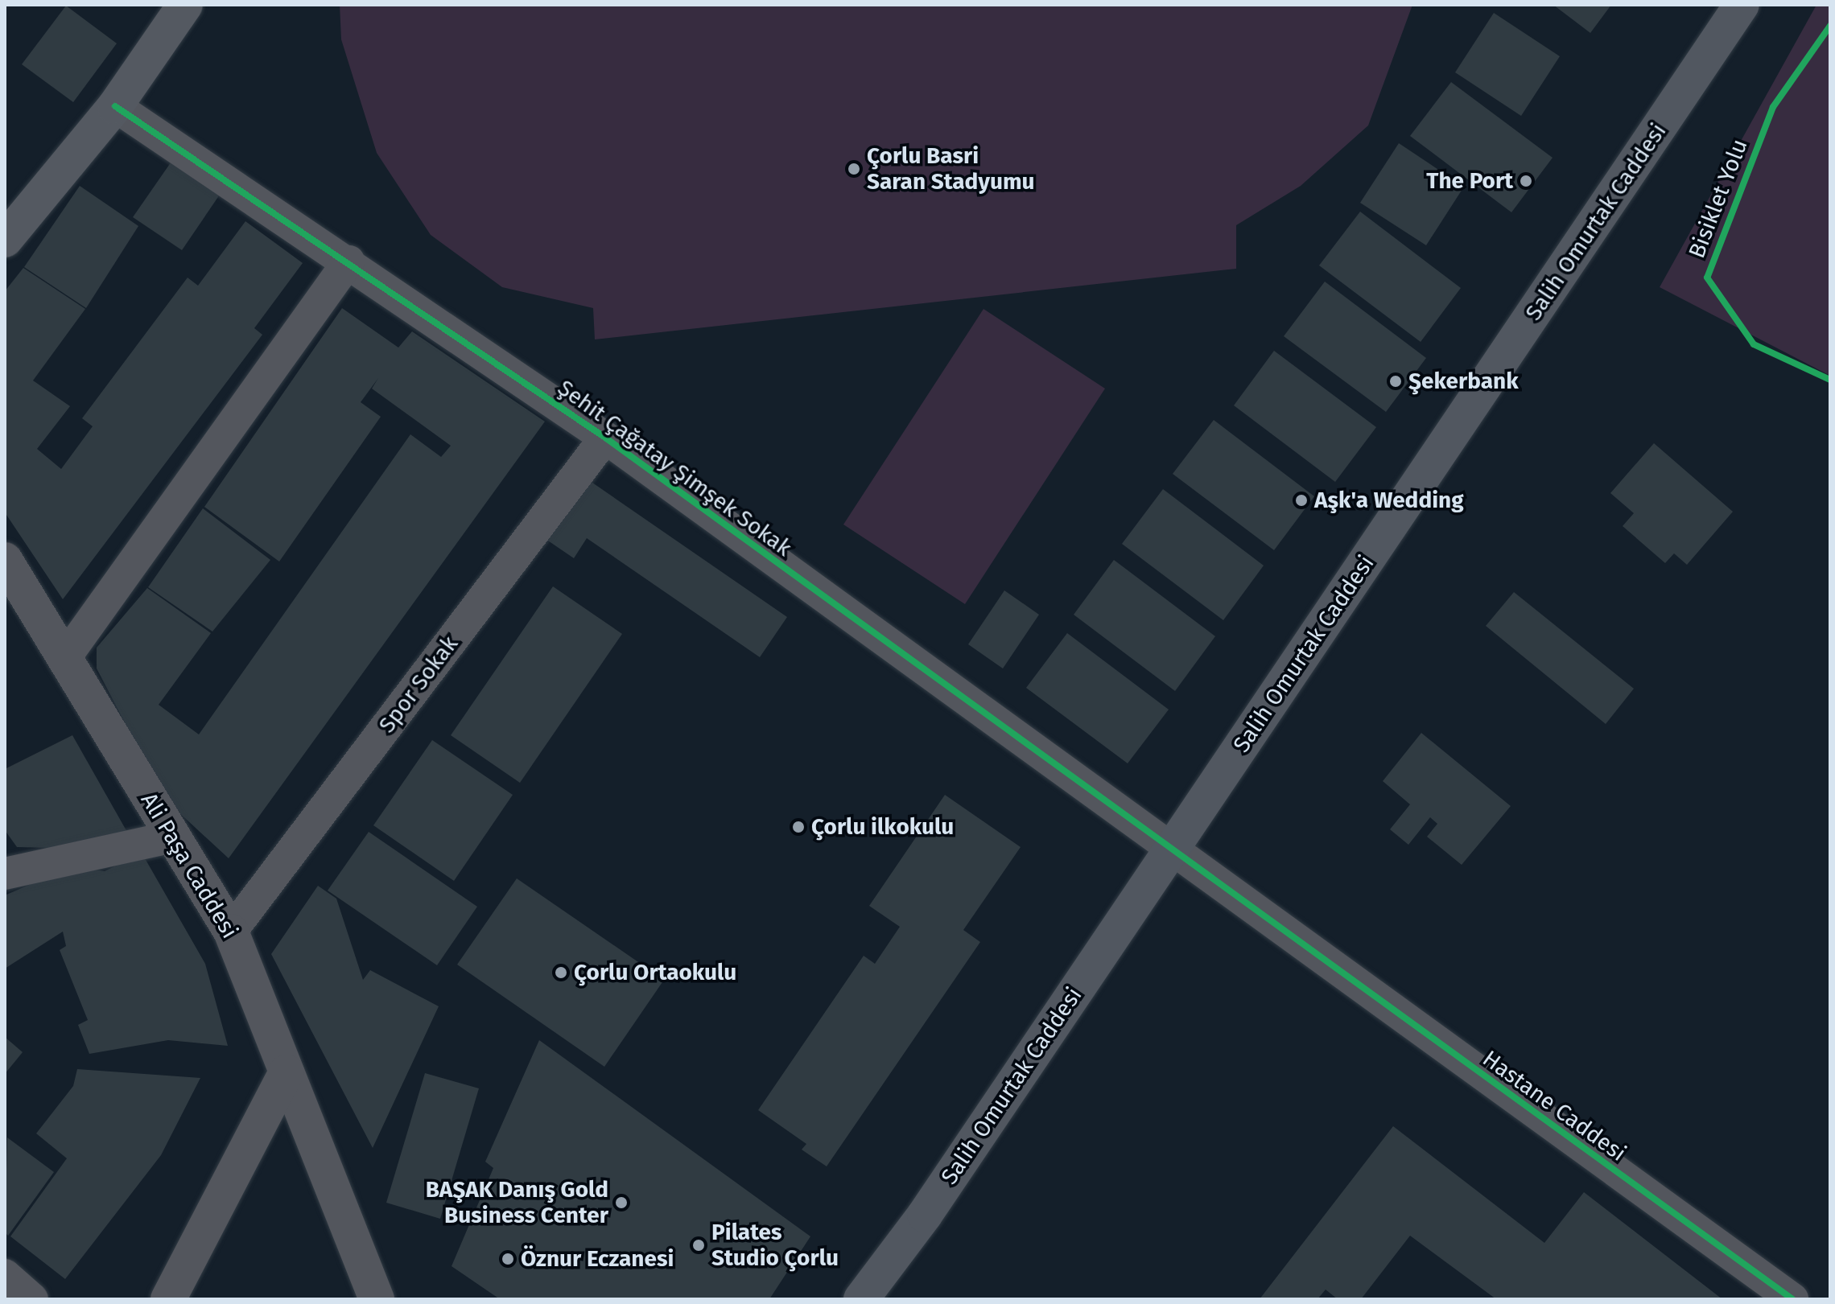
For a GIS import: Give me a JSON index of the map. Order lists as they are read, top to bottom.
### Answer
{
  "streets": {
    "main road": ["Salih Omurtak Caddesi"],
    "street": [
      "Şehit Çağatay Şimşek Sokak",
      "Spor Sokak",
      "Ali Paşa Caddesi",
      "Hastane Caddesi"
    ],
    "cycle path": ["Bisiklet Yolu"]
  },
  "crossings": [
    ["Salih Omurtak Caddesi", "Şehit Çağatay Şimşek Sokak"],
    ["Salih Omurtak Caddesi", "Hastane Caddesi"],
    ["Şehit Çağatay Şimşek Sokak", "Spor Sokak"],
    ["Şehit Çağatay Şimşek Sokak", "Hastane Caddesi"],
    ["Spor Sokak", "Ali Paşa Caddesi"]
  ],
  "places": [
    "Çorlu Basri Saran Stadyumu",
    "The Port",
    "Şekerbank",
    "Aşk'a Wedding",
    "Çorlu ilkokulu",
    "Çorlu Ortaokulu",
    "BAŞAK Danış Gold Business Center",
    "Pilates Studio Çorlu",
    "Öznur Eczanesi"
  ]
}
